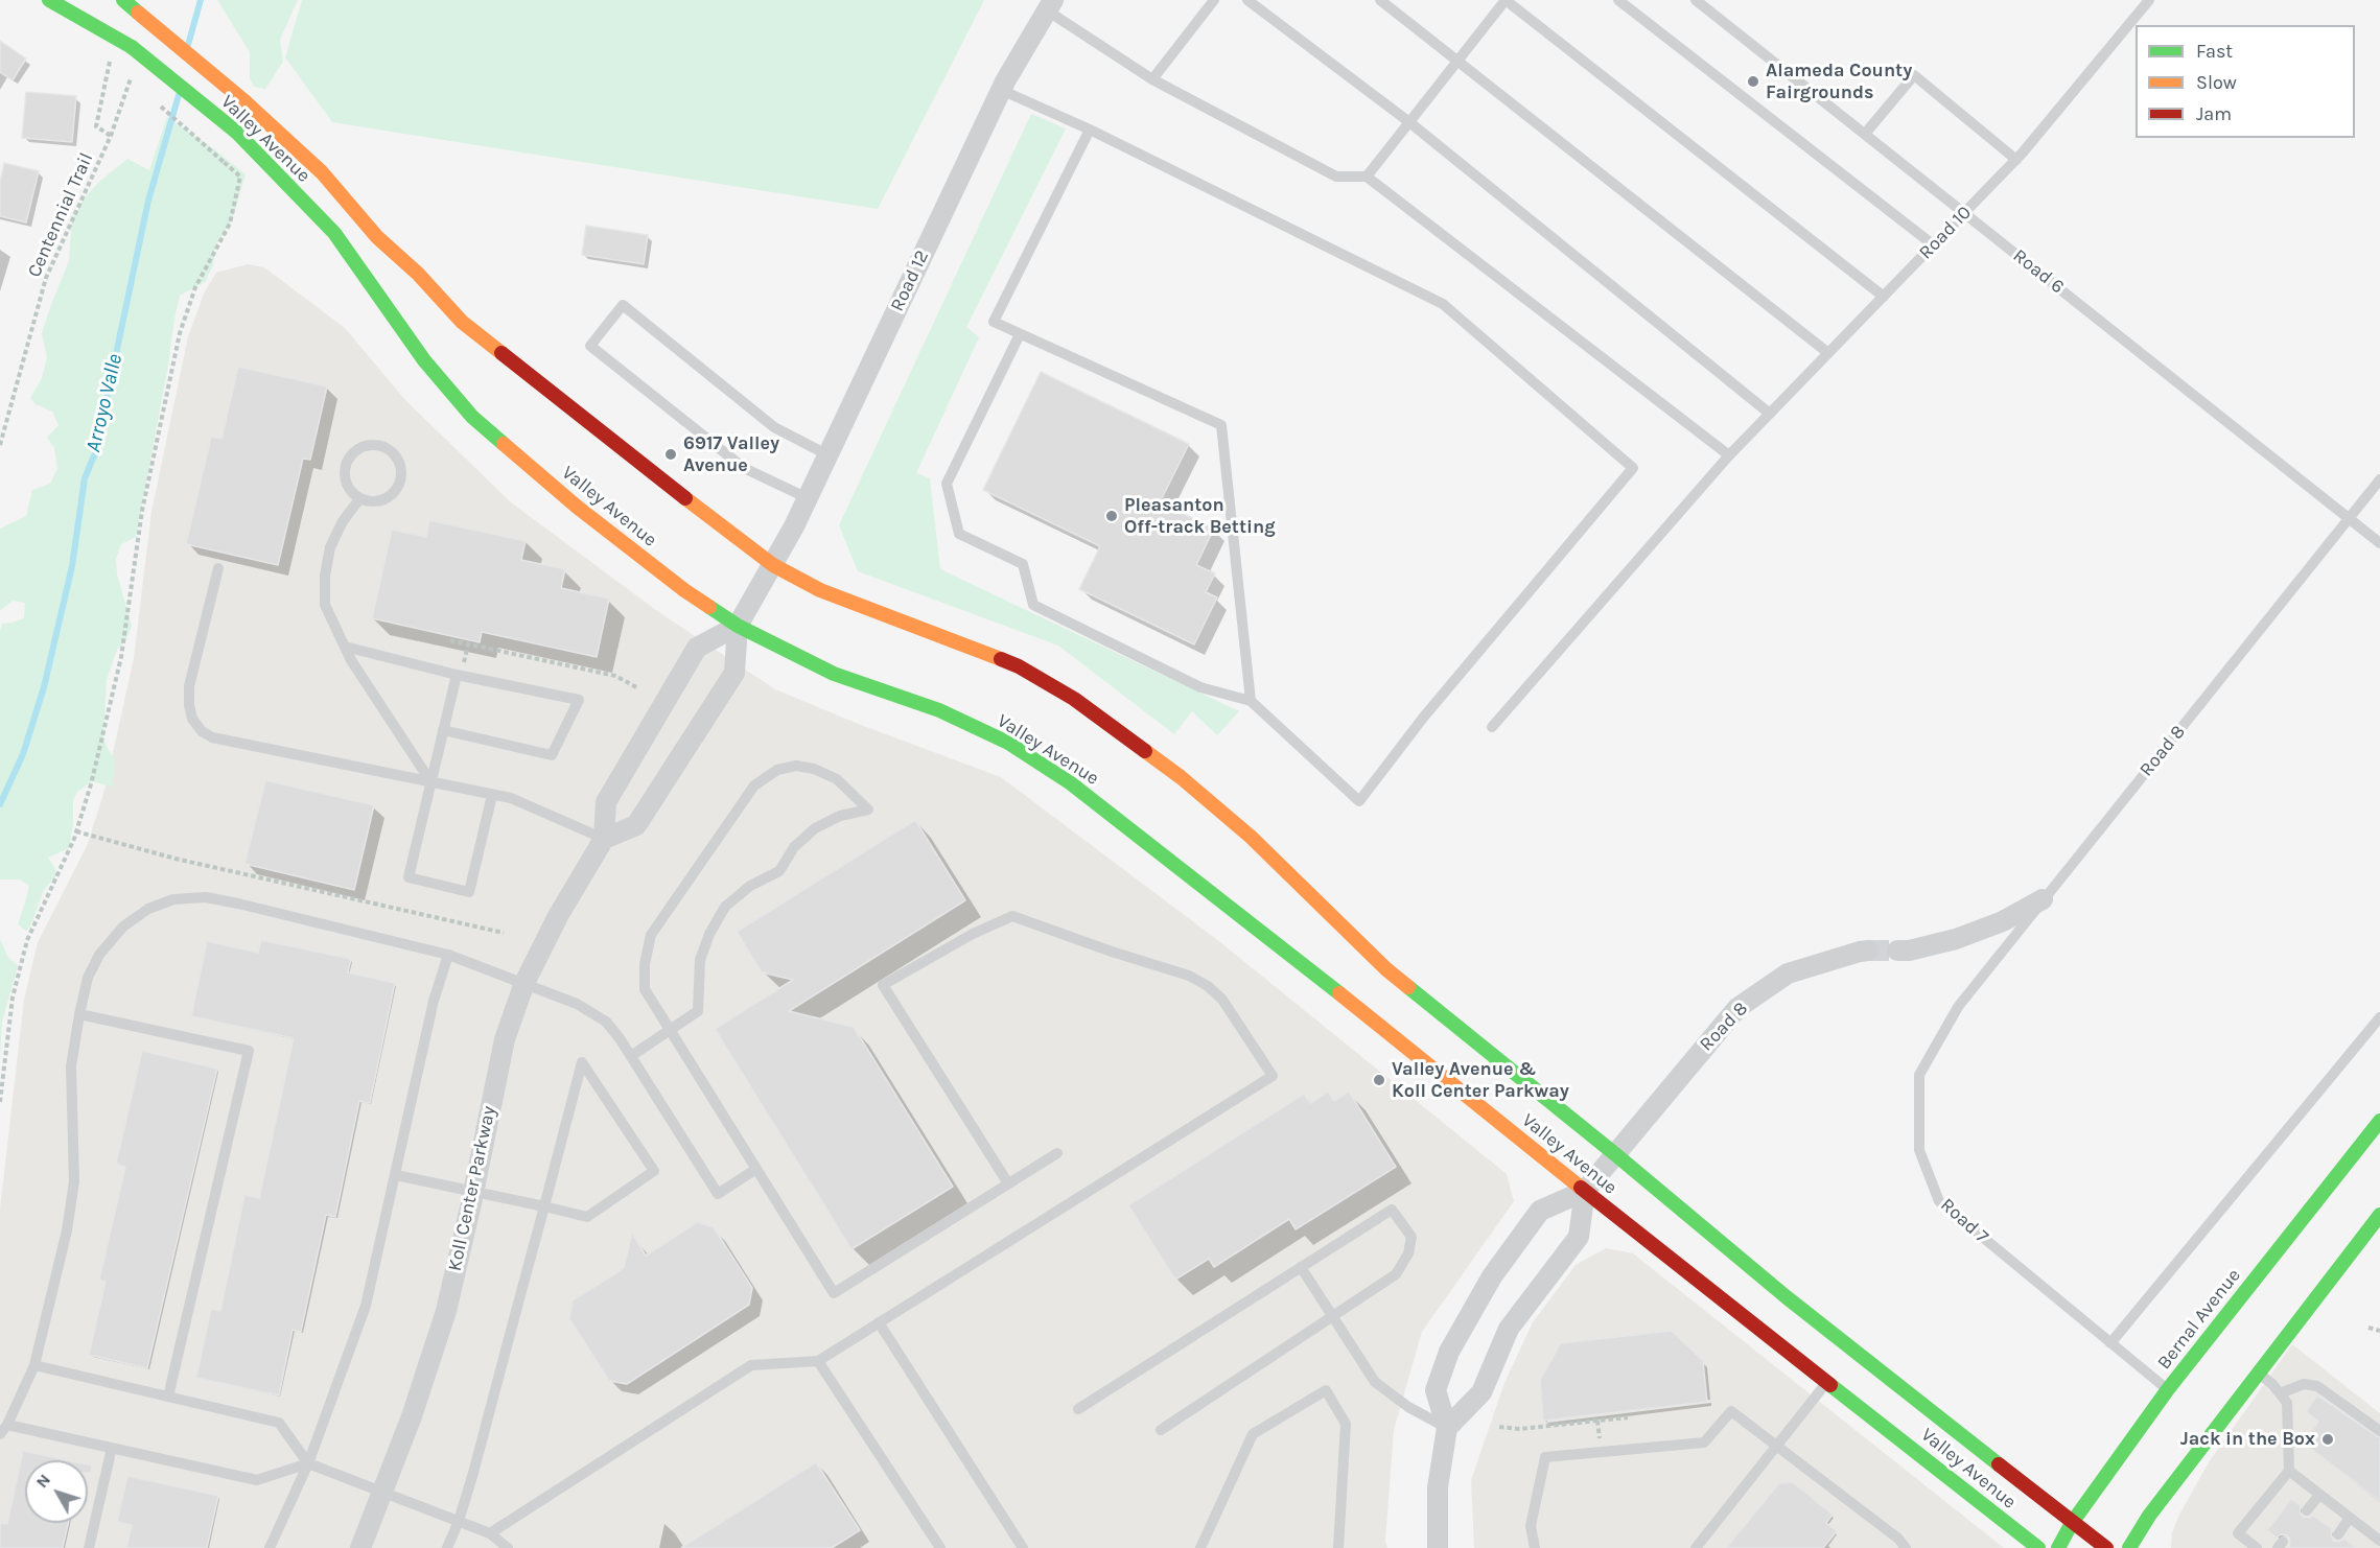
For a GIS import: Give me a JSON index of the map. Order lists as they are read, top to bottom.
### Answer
{
  "streets": {
    "main road": ["Valley Avenue", "Bernal Avenue"],
    "street": ["Road 12", "Road 8", "Koll Center Parkway"],
    "lane": ["Road 10", "Road 6", "Road 7"],
    "path": ["Centennial Trail"]
  },
  "crossings": [
    ["Valley Avenue", "Road 12"],
    ["Valley Avenue", "Road 8"],
    ["Valley Avenue", "Koll Center Parkway"],
    ["Valley Avenue", "Bernal Avenue"],
    ["Road 10", "Road 6"],
    ["Road 6", "Road 8"],
    ["Road 8", "Road 7"],
    ["Road 7", "Bernal Avenue"]
  ],
  "water": ["Arroyo Valle"],
  "places": [
    "Alameda County Fairgrounds",
    "6917 Valley Avenue",
    "Pleasanton Off-track Betting",
    "Valley Avenue & Koll Center Parkway",
    "Jack in the Box"
  ],
  "legend": ["Fast", "Slow", "Jam"],
  "north": "top left"
}
